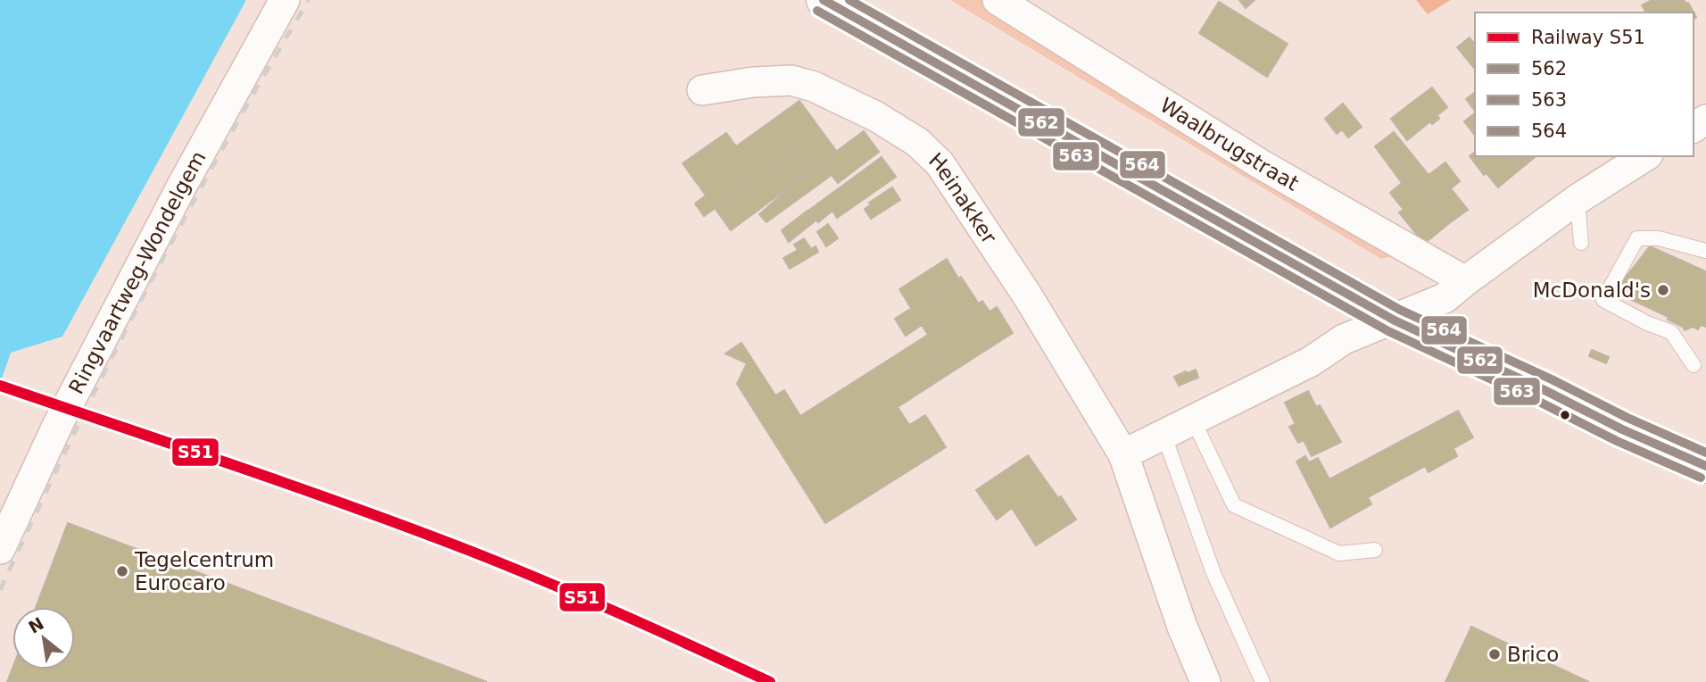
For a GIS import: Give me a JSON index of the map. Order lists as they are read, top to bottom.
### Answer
{
  "streets": {
    "street": ["Waalbrugstraat", "Heinakker", "Ringvaartweg-Wondelgem"]
  },
  "places": ["McDonald's", "Tegelcentrum Eurocaro", "Brico"],
  "lines": [
    "transit line 562",
    "transit line 564",
    "transit line 563",
    "rail line S51"
  ],
  "legend": [
    "Railway S51",
    "562",
    "563",
    "564"
  ],
  "north": "top left"
}
